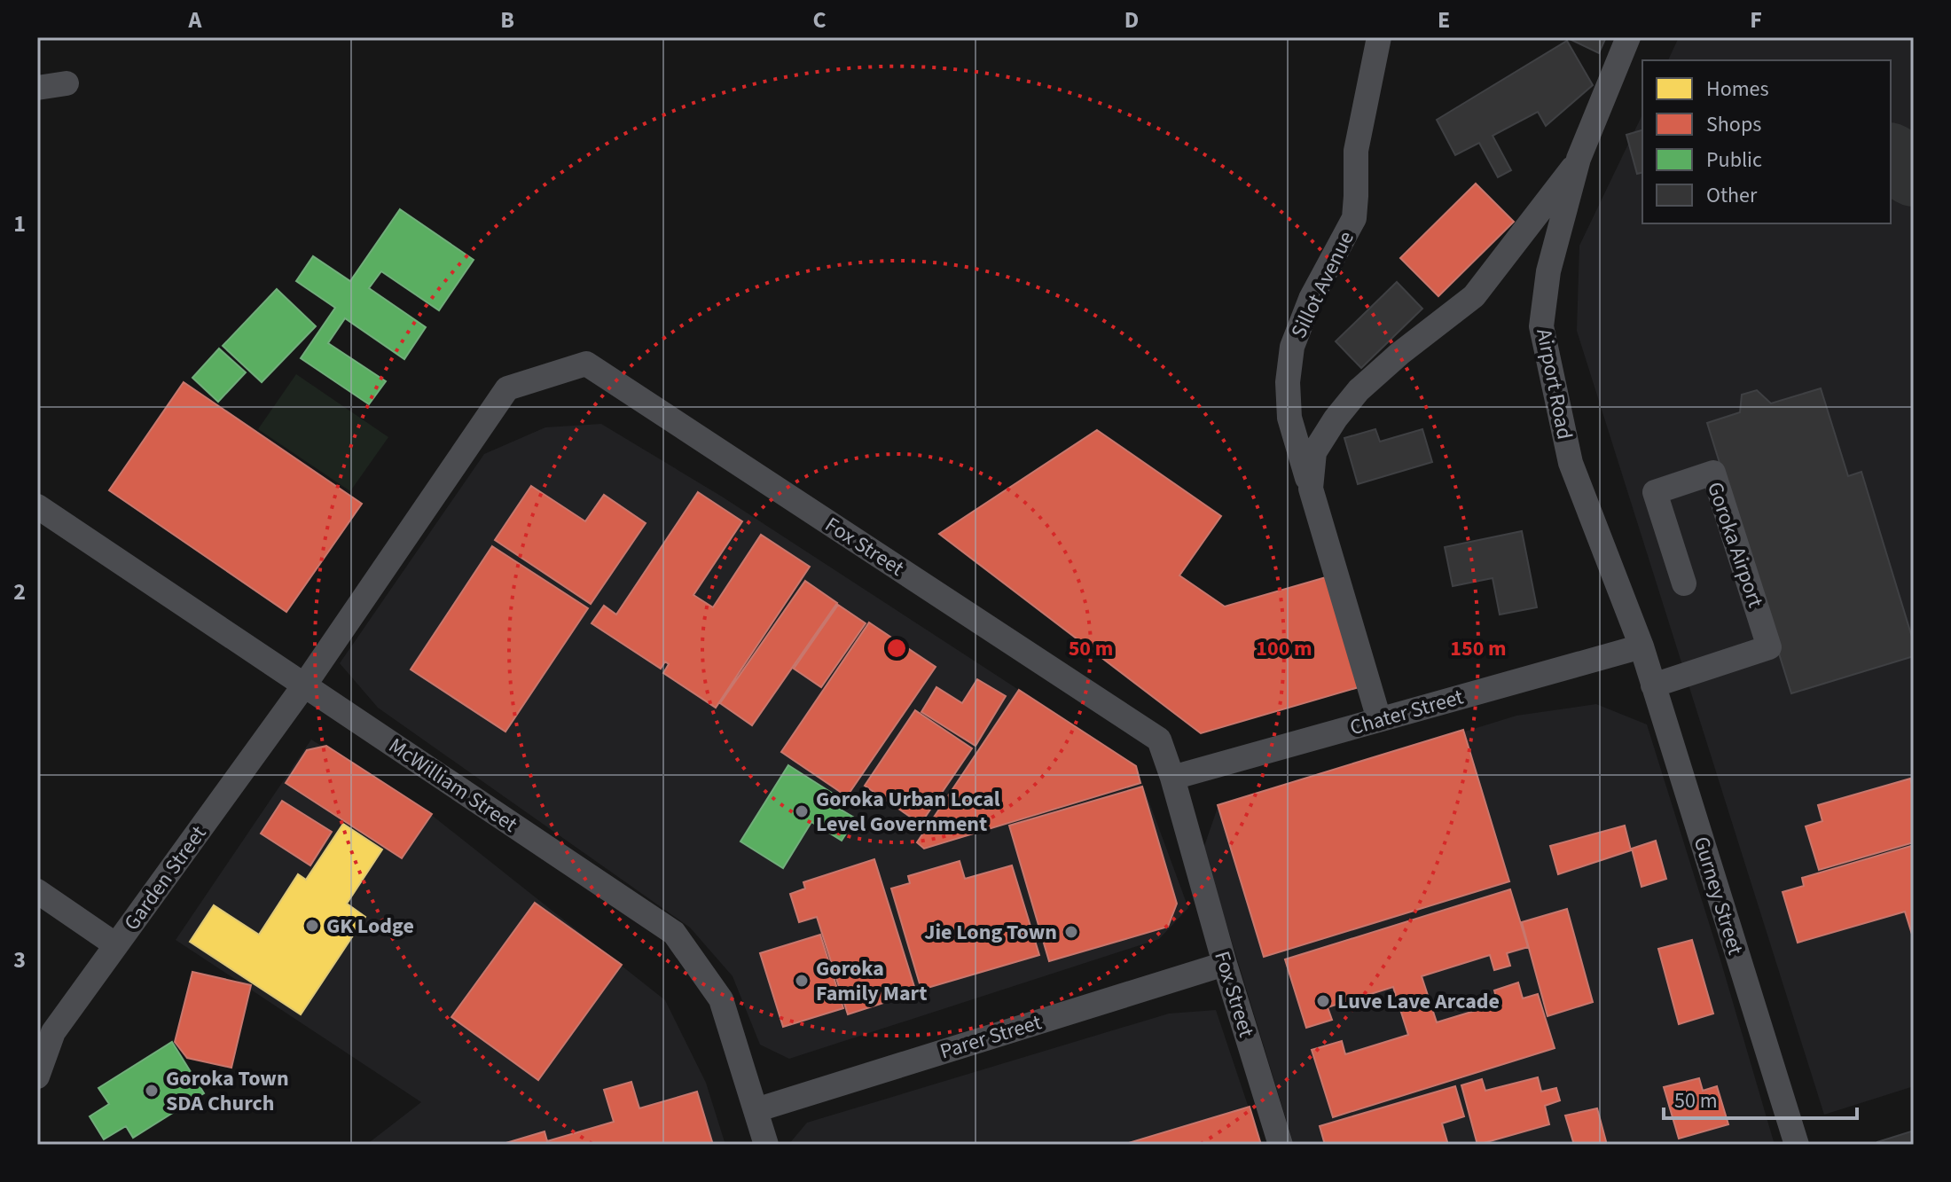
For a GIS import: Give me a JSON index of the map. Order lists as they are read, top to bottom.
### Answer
{
  "streets": {
    "street": [
      "Sillot Avenue",
      "Airport Road",
      "Goroka Airport",
      "Fox Street",
      "Chater Street",
      "McWilliam Street",
      "Garden Street",
      "Gurney Street",
      "Parer Street"
    ]
  },
  "crossings": [
    ["Sillot Avenue", "Chater Street"],
    ["Airport Road", "Chater Street"],
    ["Airport Road", "Gurney Street"],
    ["Goroka Airport", "Gurney Street"],
    ["Fox Street", "Chater Street"],
    ["Fox Street", "McWilliam Street"],
    ["Fox Street", "Garden Street"],
    ["Fox Street", "Parer Street"],
    ["Chater Street", "Gurney Street"],
    ["McWilliam Street", "Garden Street"],
    ["McWilliam Street", "Parer Street"]
  ],
  "places": [
    "Goroka Urban Local Level Government",
    "GK Lodge",
    "Jie Long Town",
    "Goroka Family Mart",
    "Luve Lave Arcade",
    "Goroka Town SDA Church"
  ],
  "legend": [
    "Homes",
    "Shops",
    "Public",
    "Other"
  ],
  "scale_bar": "50 m",
  "grid": {
    "columns": [
      "A",
      "B",
      "C",
      "D",
      "E",
      "F"
    ],
    "rows": ["1", "2", "3"]
  },
  "rings": ["50 m", "100 m", "150 m"]
}
